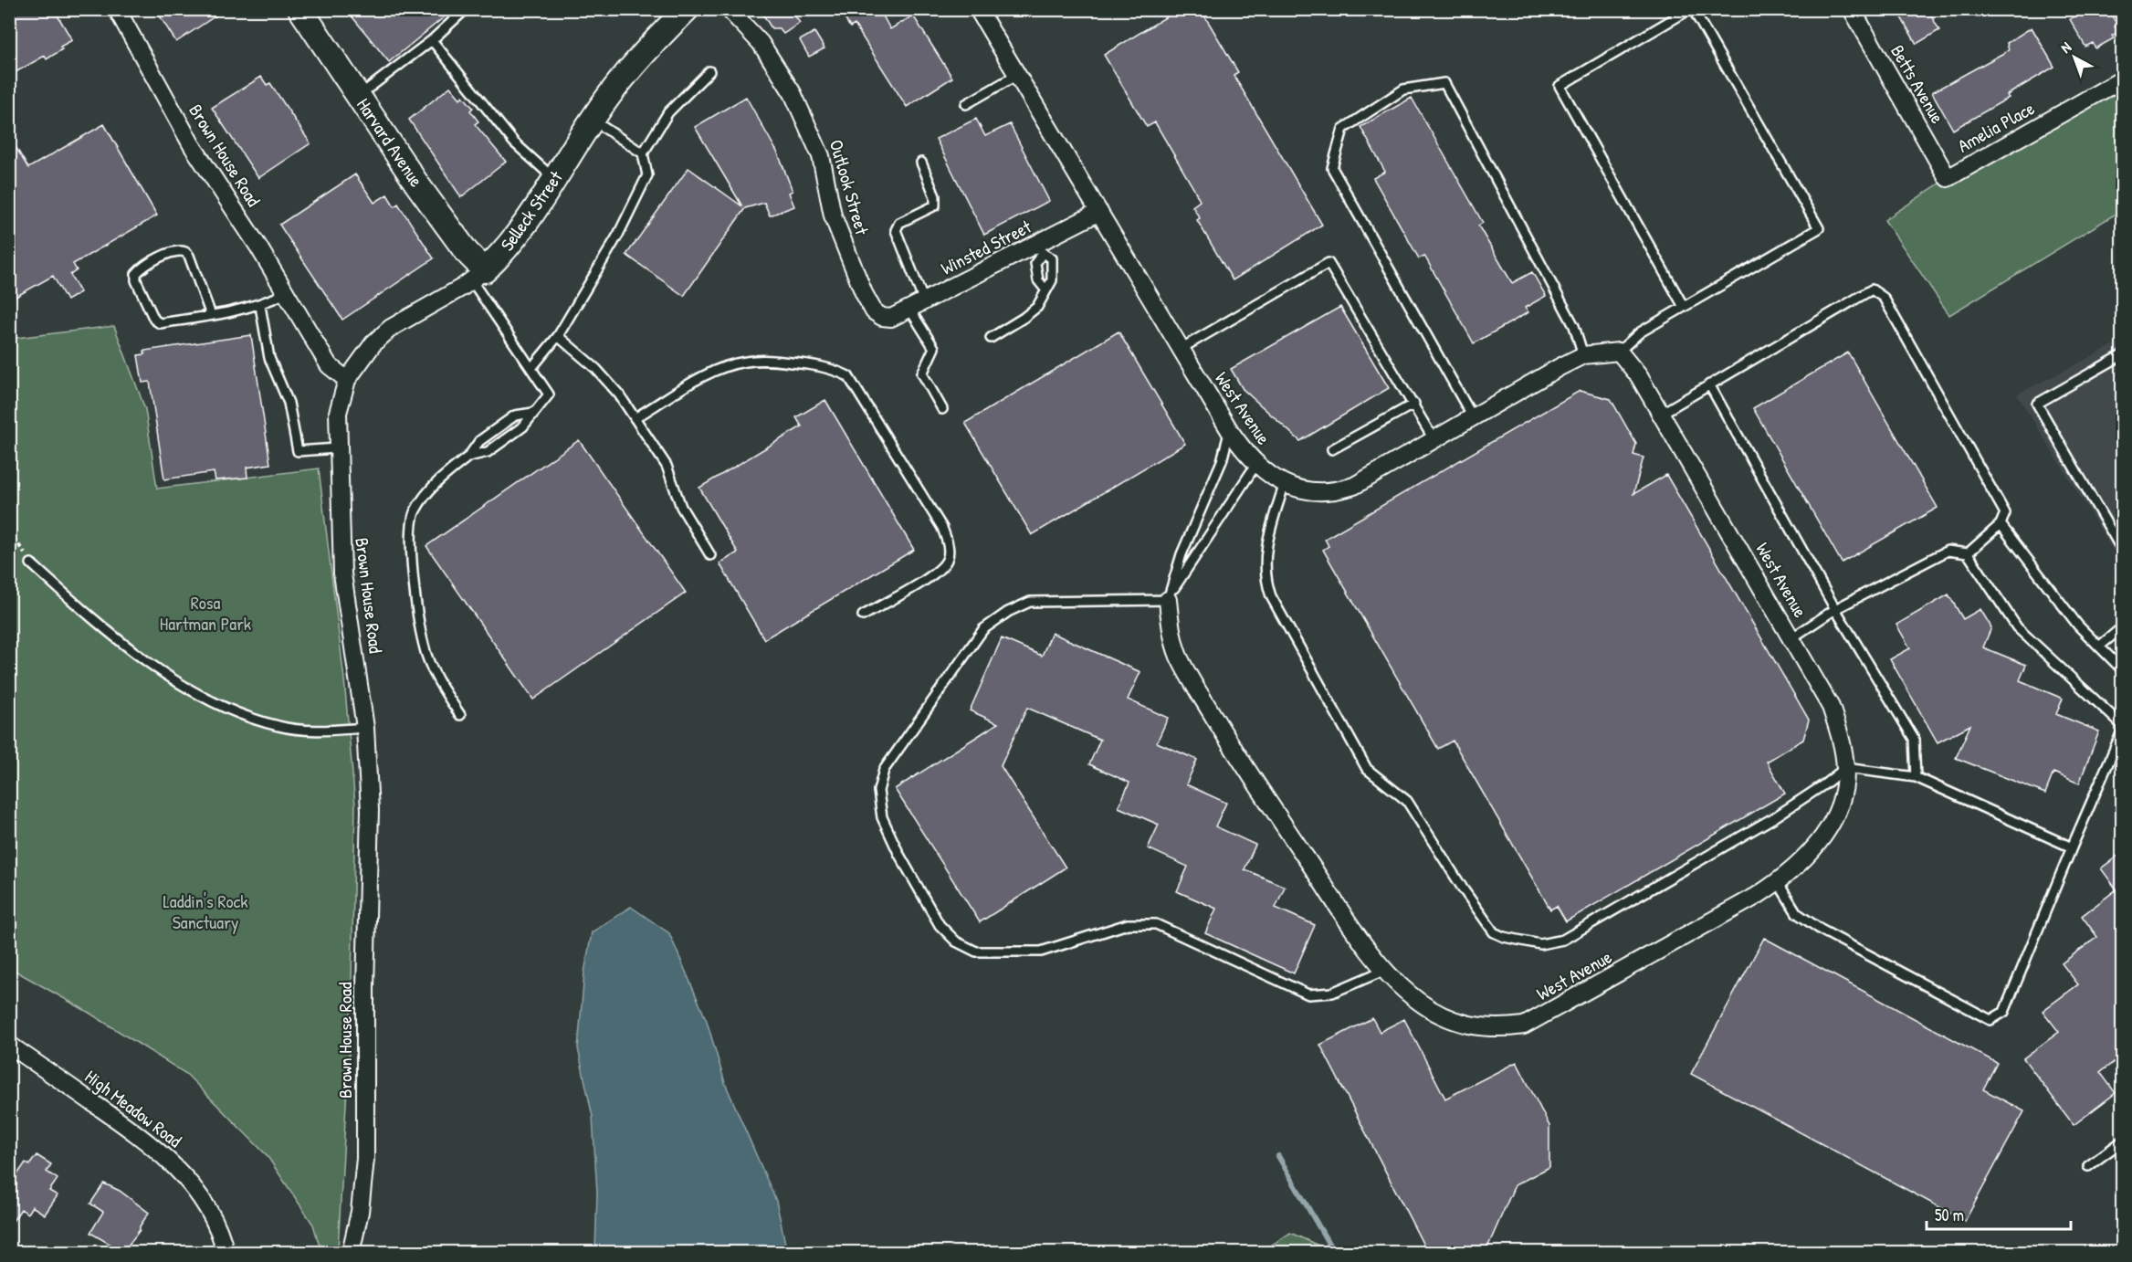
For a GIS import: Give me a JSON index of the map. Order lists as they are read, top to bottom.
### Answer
{
  "streets": {
    "street": [
      "Betts Avenue",
      "Amelia Place",
      "Harvard Avenue",
      "Brown House Road",
      "Outlook Street",
      "Selleck Street",
      "Winsted Street",
      "West Avenue",
      "High Meadow Road"
    ]
  },
  "crossings": [
    ["Betts Avenue", "Amelia Place"],
    ["Harvard Avenue", "Selleck Street"],
    ["Brown House Road", "Selleck Street"],
    ["Outlook Street", "Winsted Street"],
    ["Winsted Street", "West Avenue"]
  ],
  "parks": ["Rosa Hartman Park", "Laddin's Rock Sanctuary"],
  "scale_bar": "50 m",
  "north": "top left"
}
